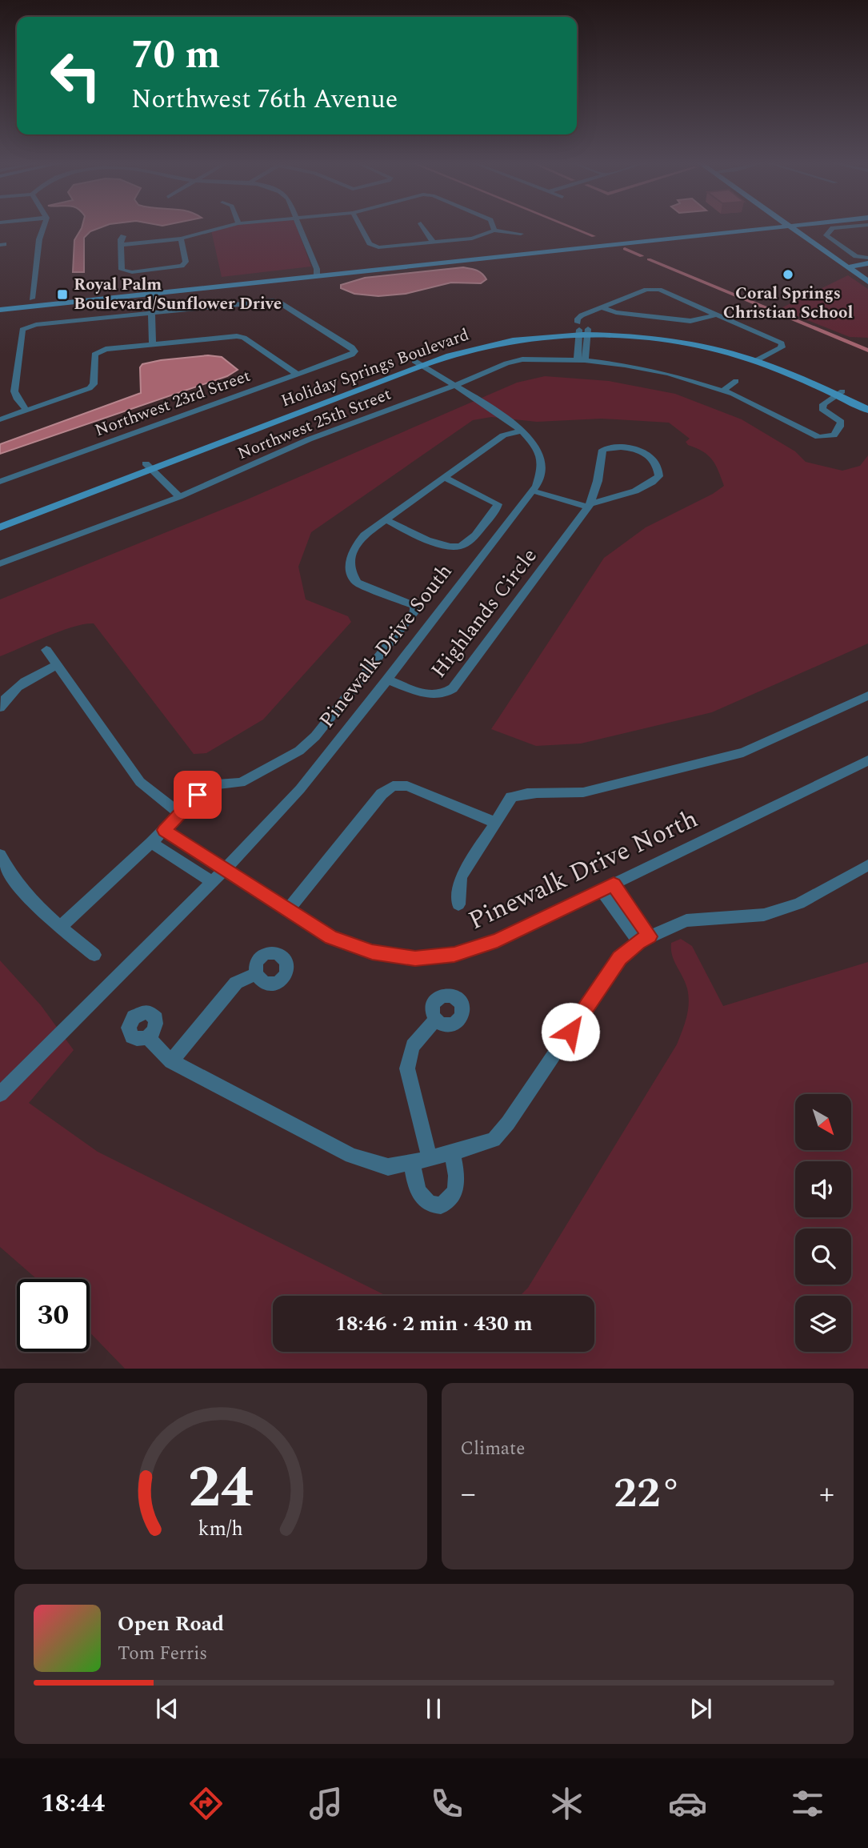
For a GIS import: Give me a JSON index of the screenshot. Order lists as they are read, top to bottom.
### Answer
{
  "streets": {
    "street": [
      "Holiday Springs Boulevard",
      "Northwest 23rd Street",
      "Northwest 25th Street",
      "Highlands Circle",
      "Pinewalk Drive South",
      "Pinewalk Drive North"
    ]
  },
  "crossings": [
    ["Holiday Springs Boulevard", "Northwest 25th Street"],
    ["Holiday Springs Boulevard", "Pinewalk Drive South"],
    ["Northwest 25th Street", "Pinewalk Drive South"],
    ["Highlands Circle", "Pinewalk Drive South"],
    ["Pinewalk Drive South", "Pinewalk Drive North"]
  ],
  "places": {
    "other": ["Coral Springs Christian School"],
    "transit": ["Royal Palm Boulevard/Sunflower Drive"]
  },
  "north": "bottom right",
  "page": {
    "turn": ["70 m", "Northwest 76th Avenue"],
    "limit": "30",
    "trip": "18:46 · 2 min · 430 m",
    "tile": "Climate",
    "heat": ["−", "22°", "+"],
    "song": ["Open Road", "Tom Ferris"],
    "tabs": "18:44",
    "gauge": ["24", "km/h"]
  }
}
